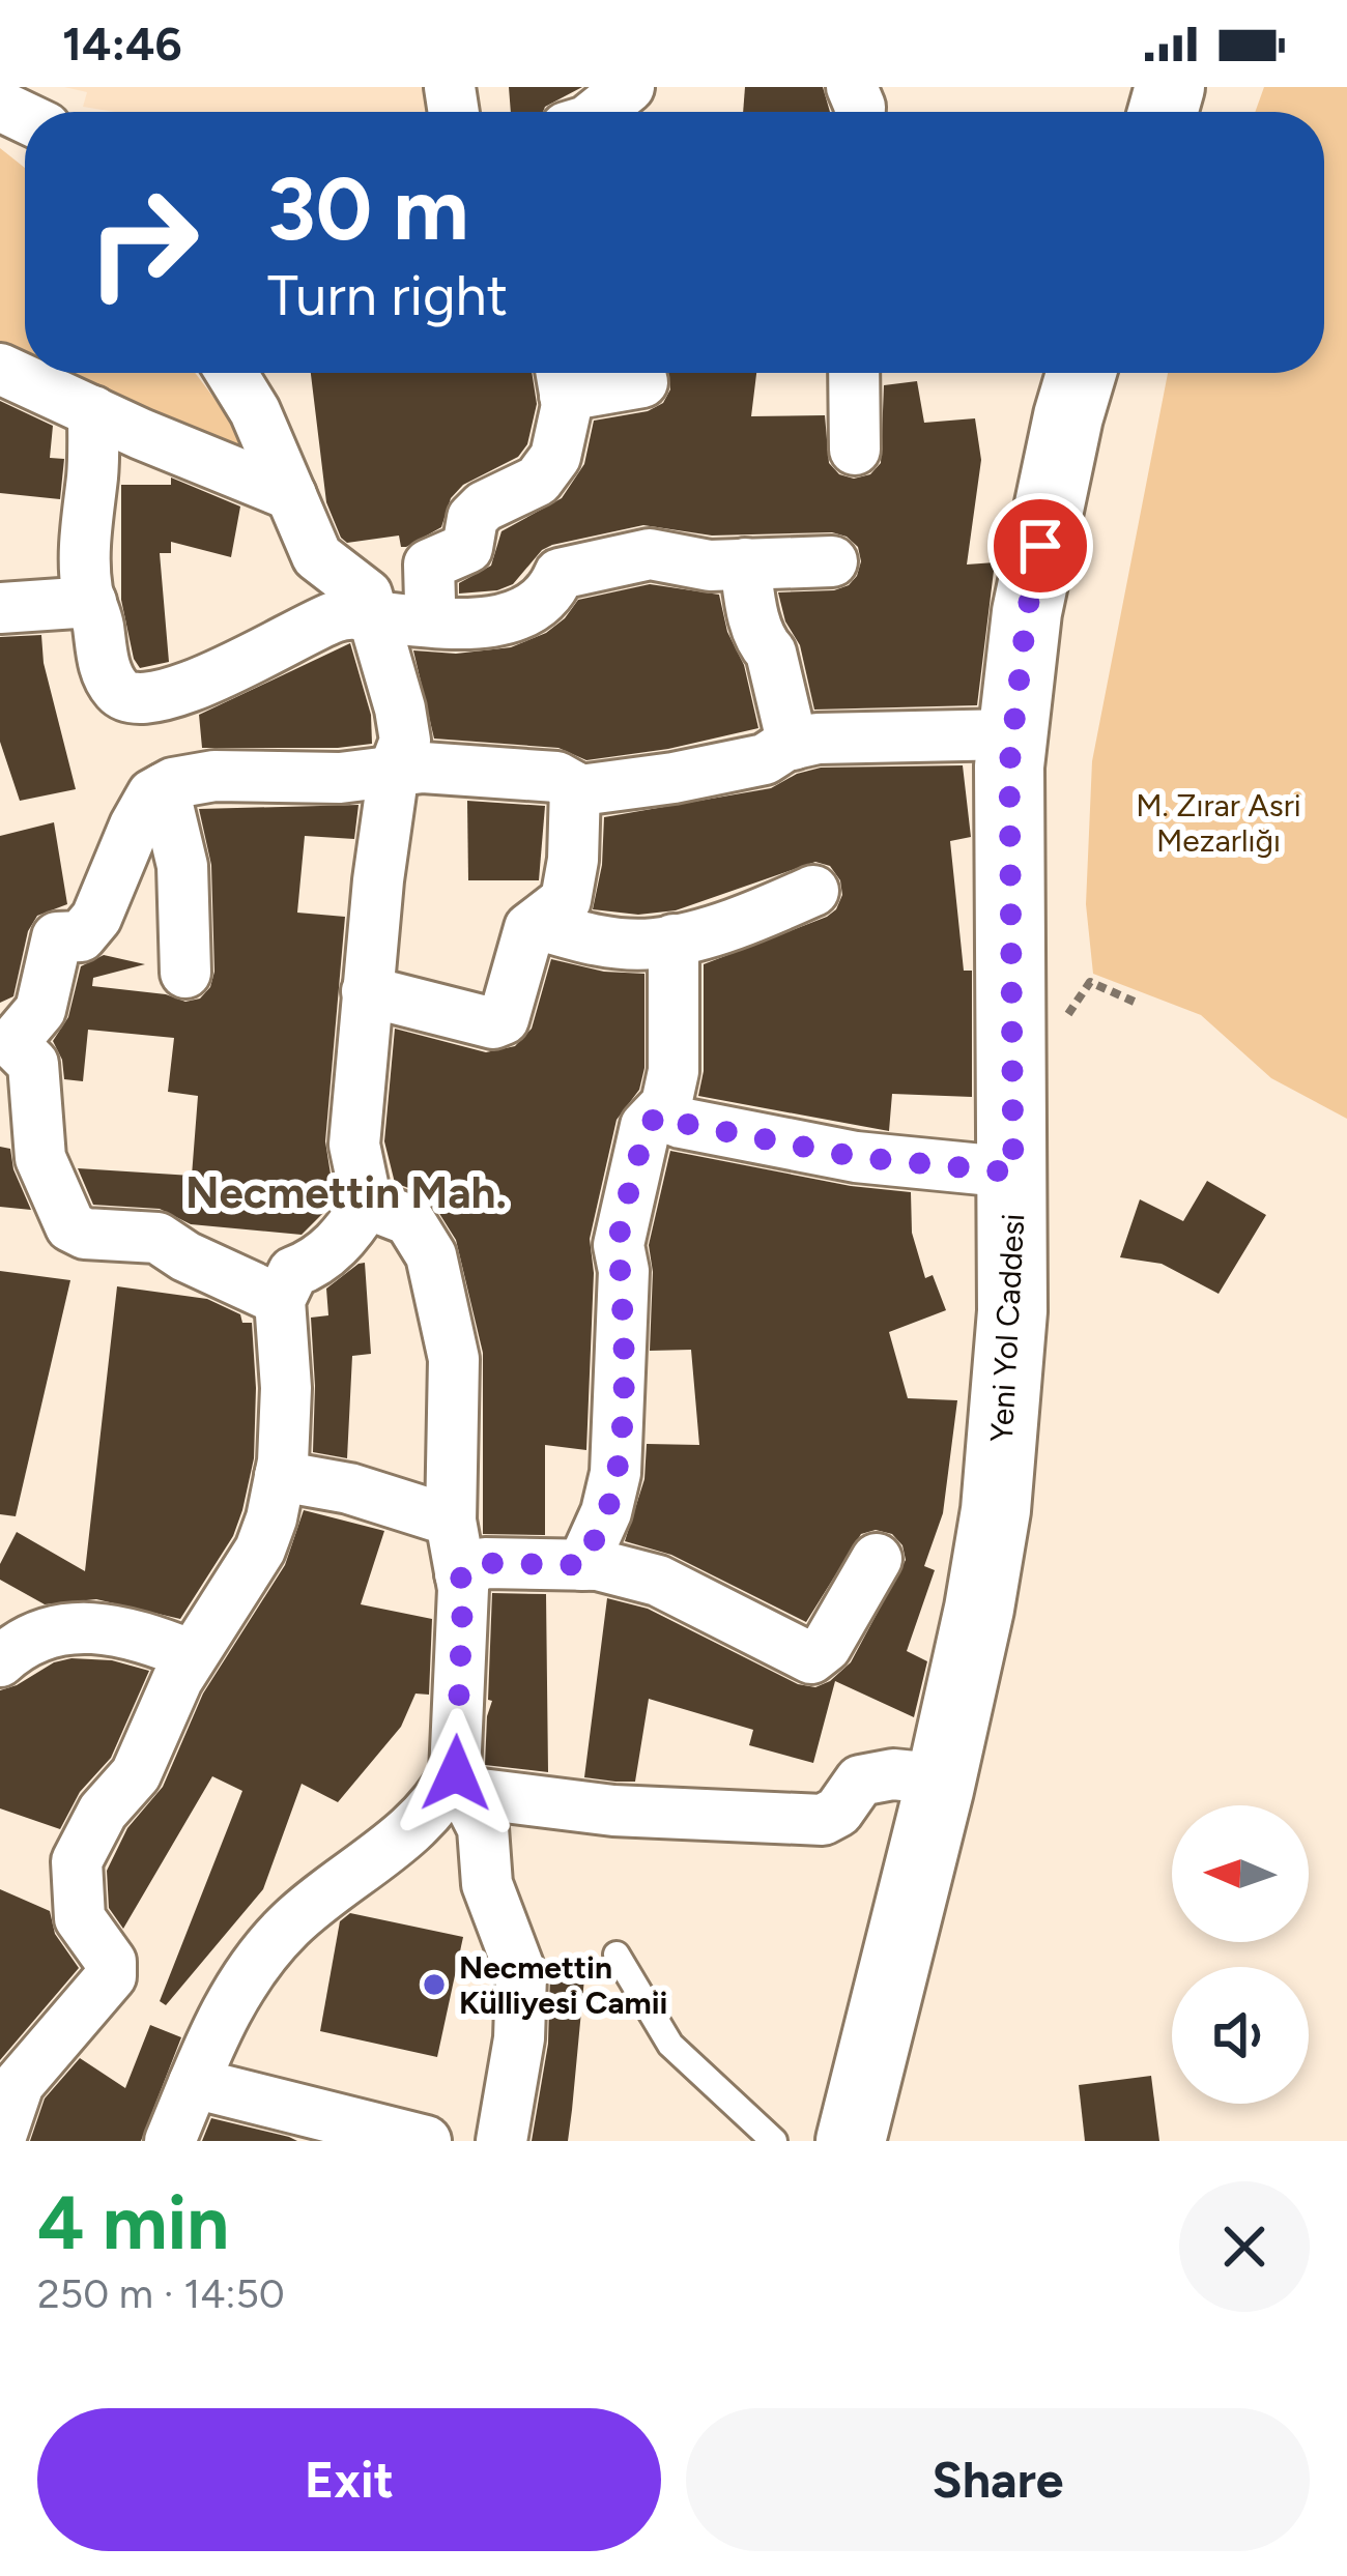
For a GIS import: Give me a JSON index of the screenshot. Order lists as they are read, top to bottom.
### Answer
{
  "streets": {
    "main road": ["Yeni Yol Caddesi"]
  },
  "districts": ["Necmettin Mah."],
  "parks": ["M. Zırar Asri Mezarlığı"],
  "places": ["Necmettin Külliyesi Camii"],
  "north": "left",
  "page": {
    "status": "14:46",
    "turn": ["30 m", "Turn right"],
    "heading": ["4 min", "250 m · 14:50"],
    "buttons": ["Exit", "Share"]
  }
}
